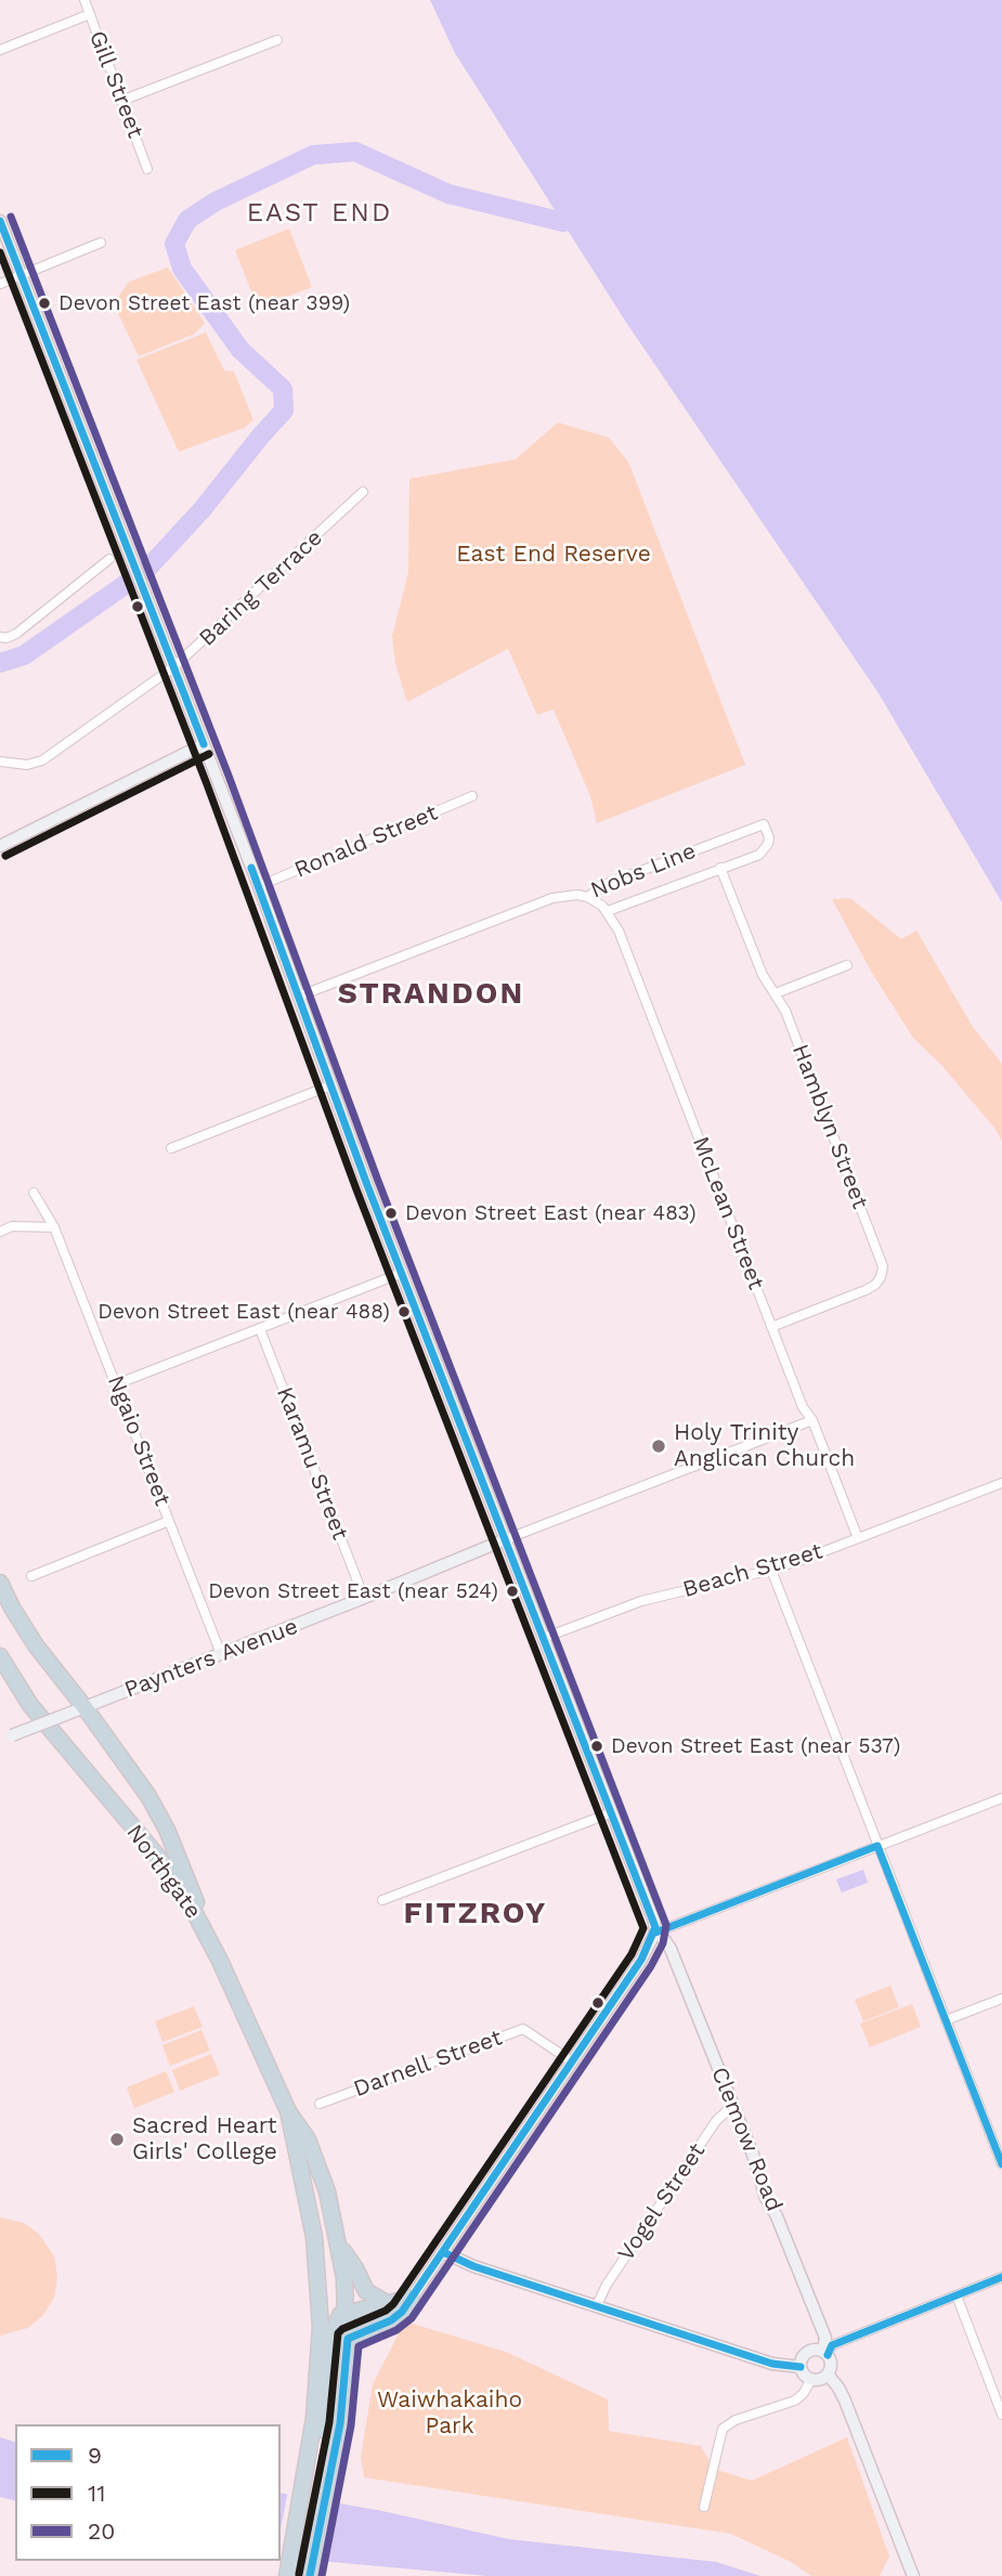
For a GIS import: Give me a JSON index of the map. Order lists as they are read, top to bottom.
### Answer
{
  "streets": {
    "highway": ["Northgate"],
    "main road": ["Paynters Avenue", "Clemow Road"],
    "street": [
      "Gill Street",
      "Baring Terrace",
      "Ronald Street",
      "Nobs Line",
      "Hamblyn Street",
      "McLean Street",
      "Ngaio Street",
      "Karamu Street",
      "Beach Street",
      "Darnell Street",
      "Vogel Street"
    ]
  },
  "crossings": [
    ["Baring Terrace", "Clemow Road"],
    ["Ronald Street", "Clemow Road"],
    ["Nobs Line", "Hamblyn Street"],
    ["Nobs Line", "McLean Street"],
    ["Nobs Line", "Clemow Road"],
    ["Hamblyn Street", "McLean Street"],
    ["McLean Street", "Beach Street"],
    ["Ngaio Street", "Paynters Avenue"],
    ["Karamu Street", "Paynters Avenue"],
    ["Beach Street", "Clemow Road"],
    ["Paynters Avenue", "Clemow Road"],
    ["Clemow Road", "Vogel Street"]
  ],
  "districts": ["EAST END", "STRANDON", "FITZROY"],
  "parks": ["East End Reserve", "Waiwhakaiho Park"],
  "places": [
    "Devon Street East (near 399)",
    "Devon Street East (near 483)",
    "Devon Street East (near 488)",
    "Holy Trinity Anglican Church",
    "Devon Street East (near 524)",
    "Devon Street East (near 537)",
    "Sacred Heart Girls' College"
  ],
  "lines": ["transit line 20", "transit line 9", "transit line 11"],
  "legend": ["9", "11", "20"]
}
